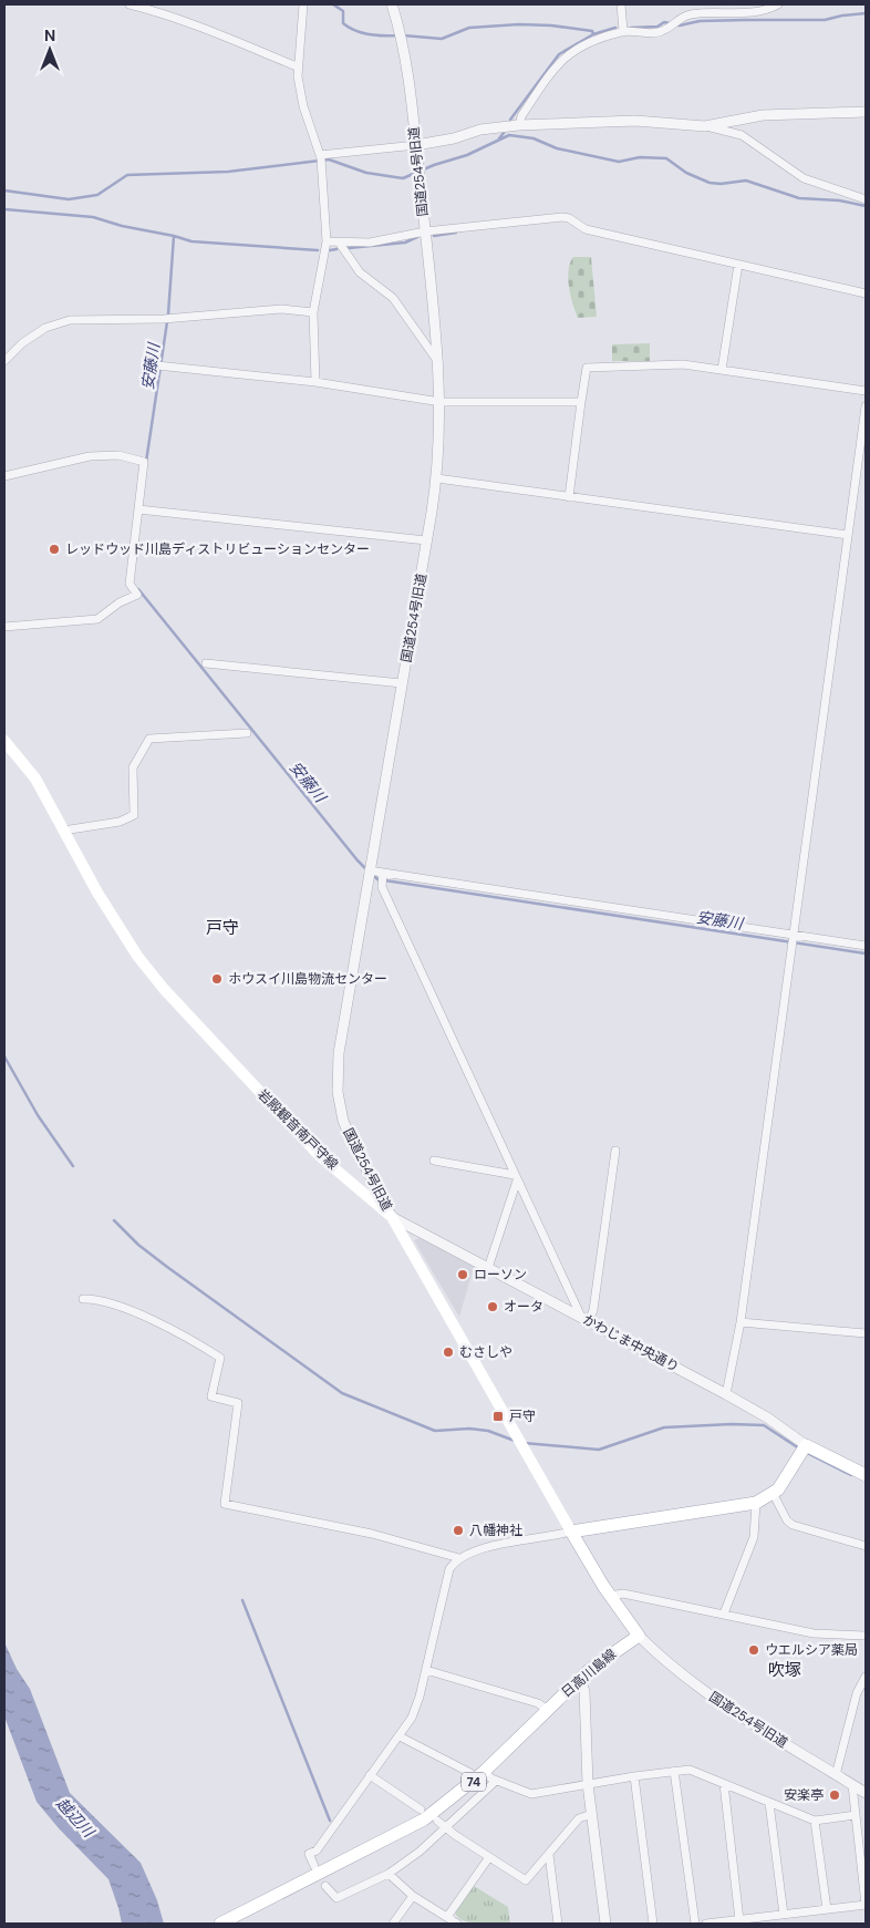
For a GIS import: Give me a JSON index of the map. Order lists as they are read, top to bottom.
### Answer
{
  "streets": {
    "main road": [
      "岩殿観音南戸守線",
      "かわじま中央通り",
      "日高川島線",
      "74"
    ],
    "street": ["国道254号旧道"]
  },
  "crossings": [
    ["国道254号旧道", "岩殿観音南戸守線"],
    ["国道254号旧道", "かわじま中央通り"],
    ["国道254号旧道", "日高川島線"],
    ["岩殿観音南戸守線", "かわじま中央通り"]
  ],
  "districts": ["戸守", "吹塚"],
  "water": ["安藤川", "越辺川"],
  "places": {
    "other": [
      "レッドウッド川島ディストリビューションセンター",
      "ホウスイ川島物流センター",
      "ローソン",
      "オータ",
      "むさしや",
      "八幡神社",
      "ウエルシア薬局",
      "安楽亭"
    ],
    "transit": ["戸守"]
  },
  "north": "top"
}
